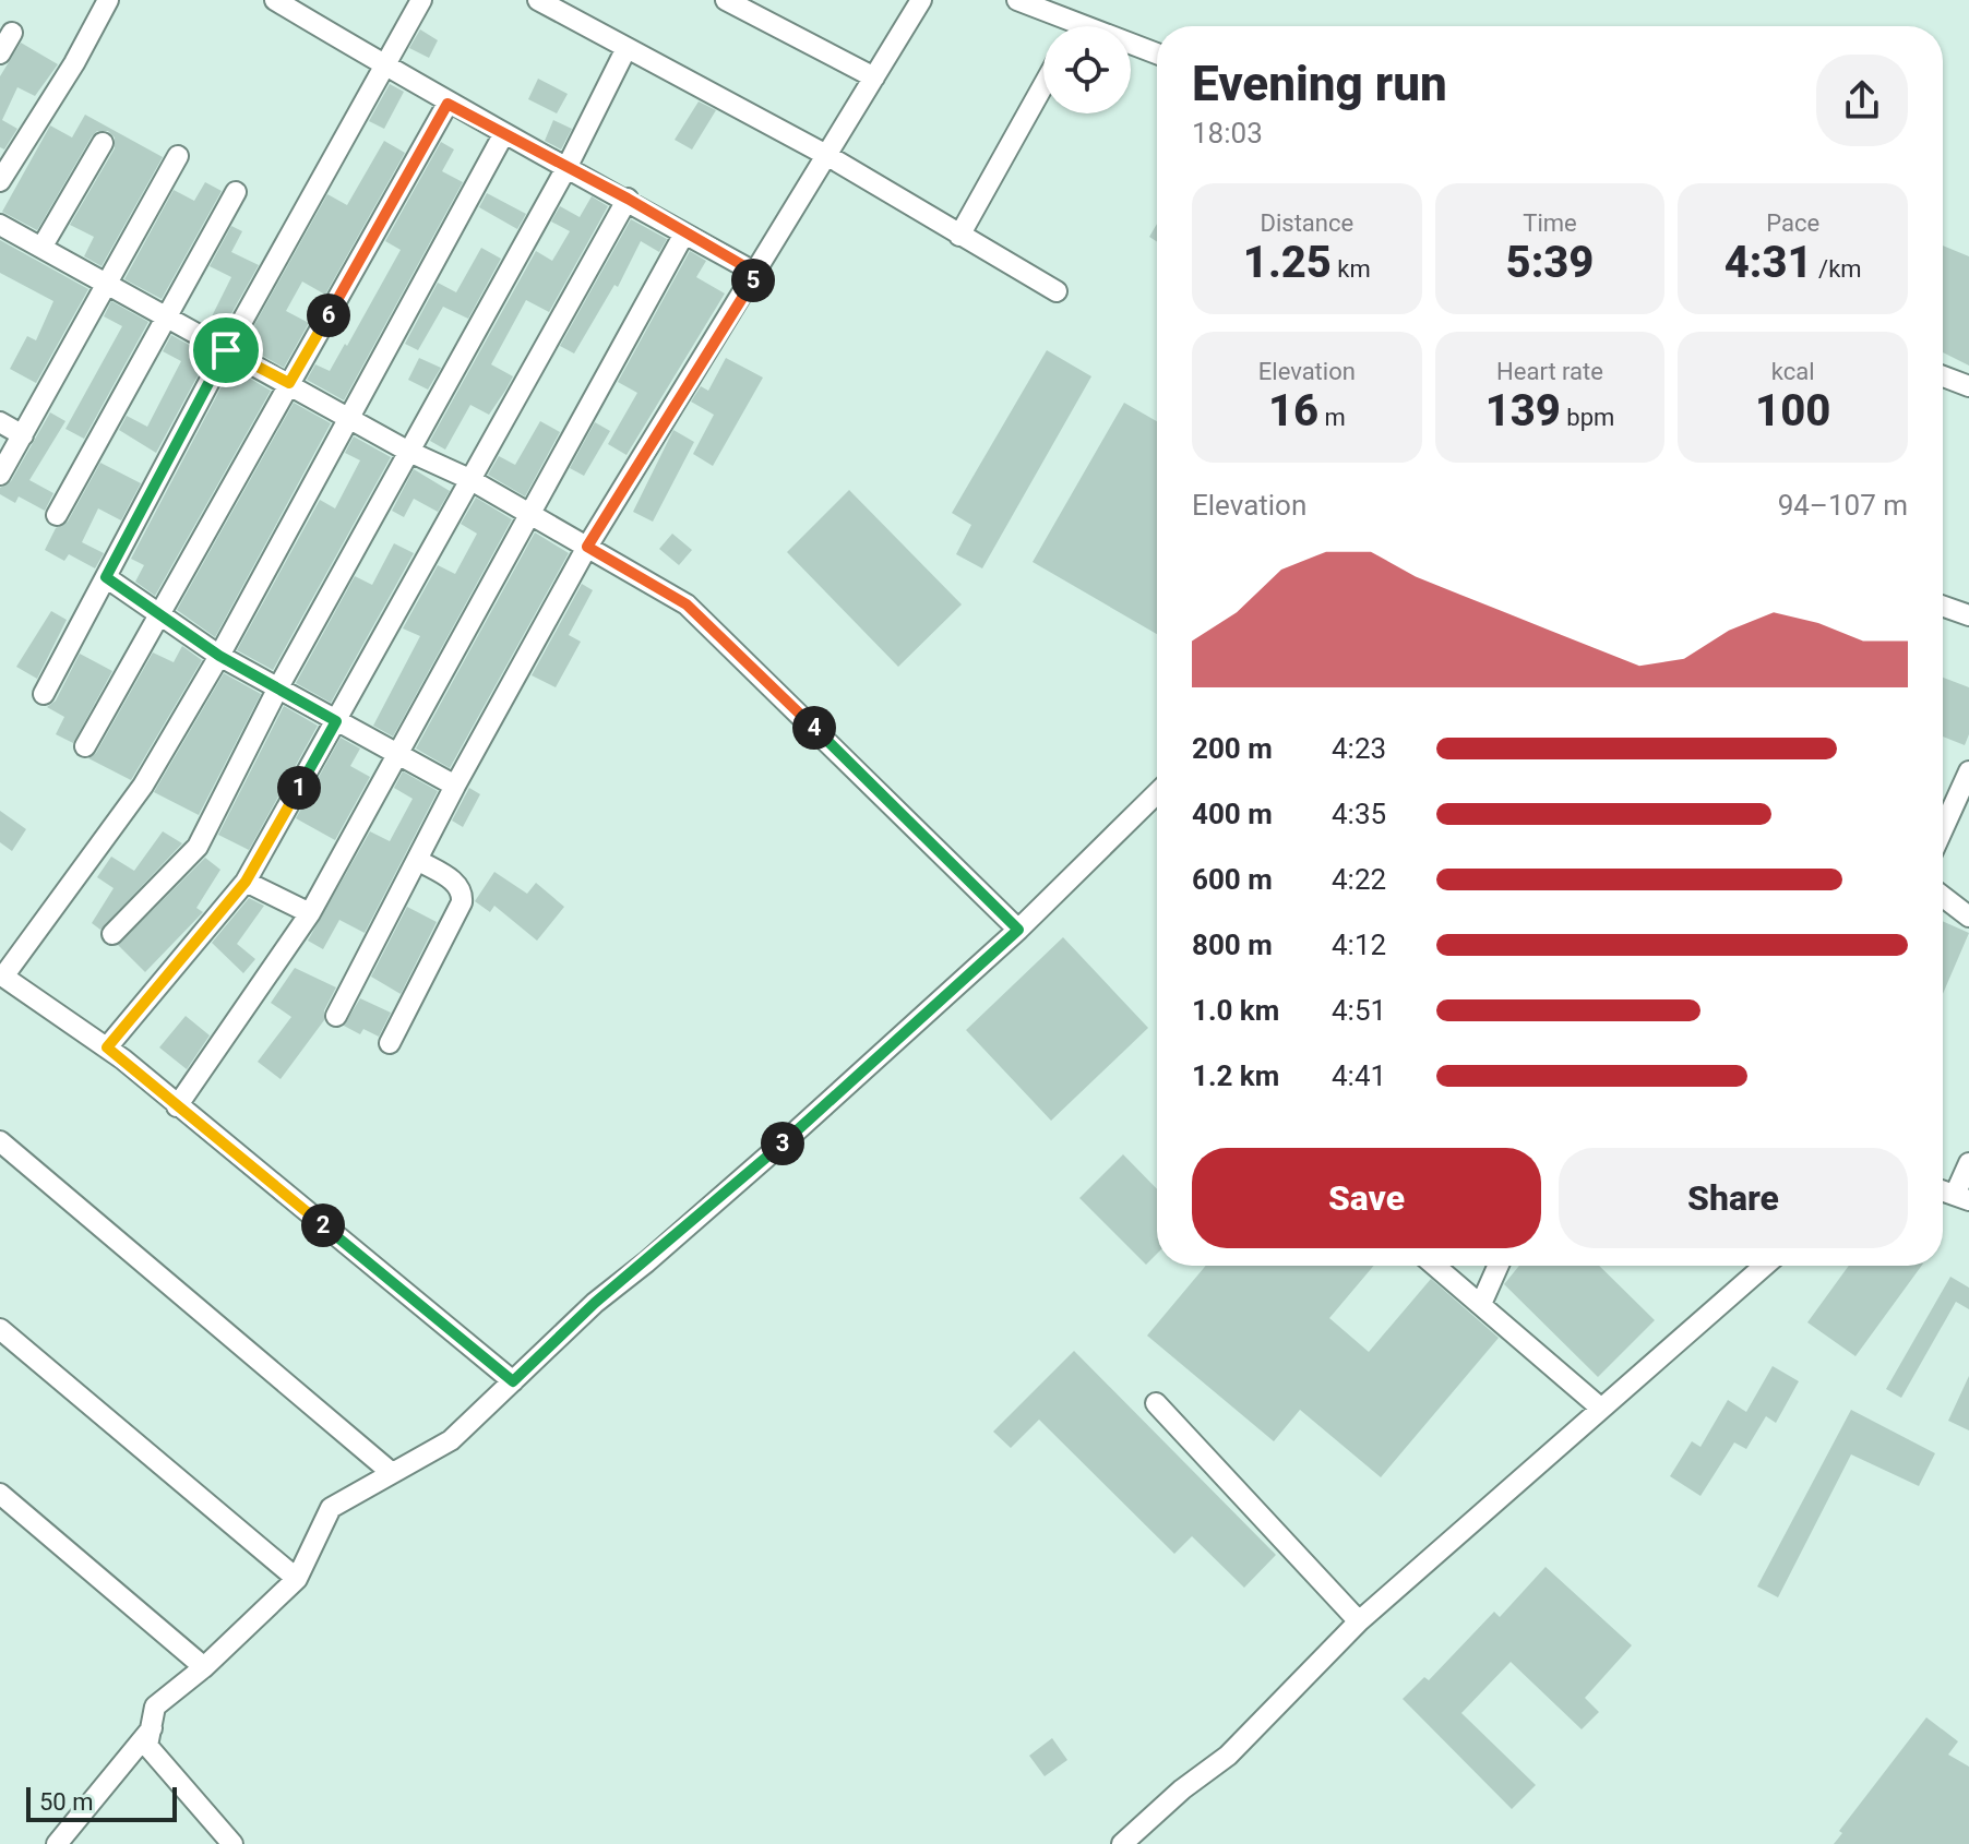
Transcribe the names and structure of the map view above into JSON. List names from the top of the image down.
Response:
{
  "scale_bar": "50 m",
  "page": {
    "heading": ["Evening run", "18:03"],
    "stats": [
      ["Distance", "1.25 km"],
      ["Time", "5:39"],
      ["Pace", "4:31 /km"],
      ["Elevation", "16 m"],
      ["Heart rate", "139 bpm"],
      ["kcal", "100"]
    ],
    "pins": [
      "5",
      "6",
      "4",
      "1",
      "3",
      "2"
    ],
    "chart": ["Elevation", "94–107 m"],
    "list": [
      {
        "name": "200 m",
        "note": "4:23"
      },
      {
        "name": "400 m",
        "note": "4:35"
      },
      {
        "name": "600 m",
        "note": "4:22"
      },
      {
        "name": "800 m",
        "note": "4:12"
      },
      {
        "name": "1.0 km",
        "note": "4:51"
      },
      {
        "name": "1.2 km",
        "note": "4:41"
      }
    ],
    "buttons": ["Save", "Share"],
    "scale": "50 m"
  }
}
